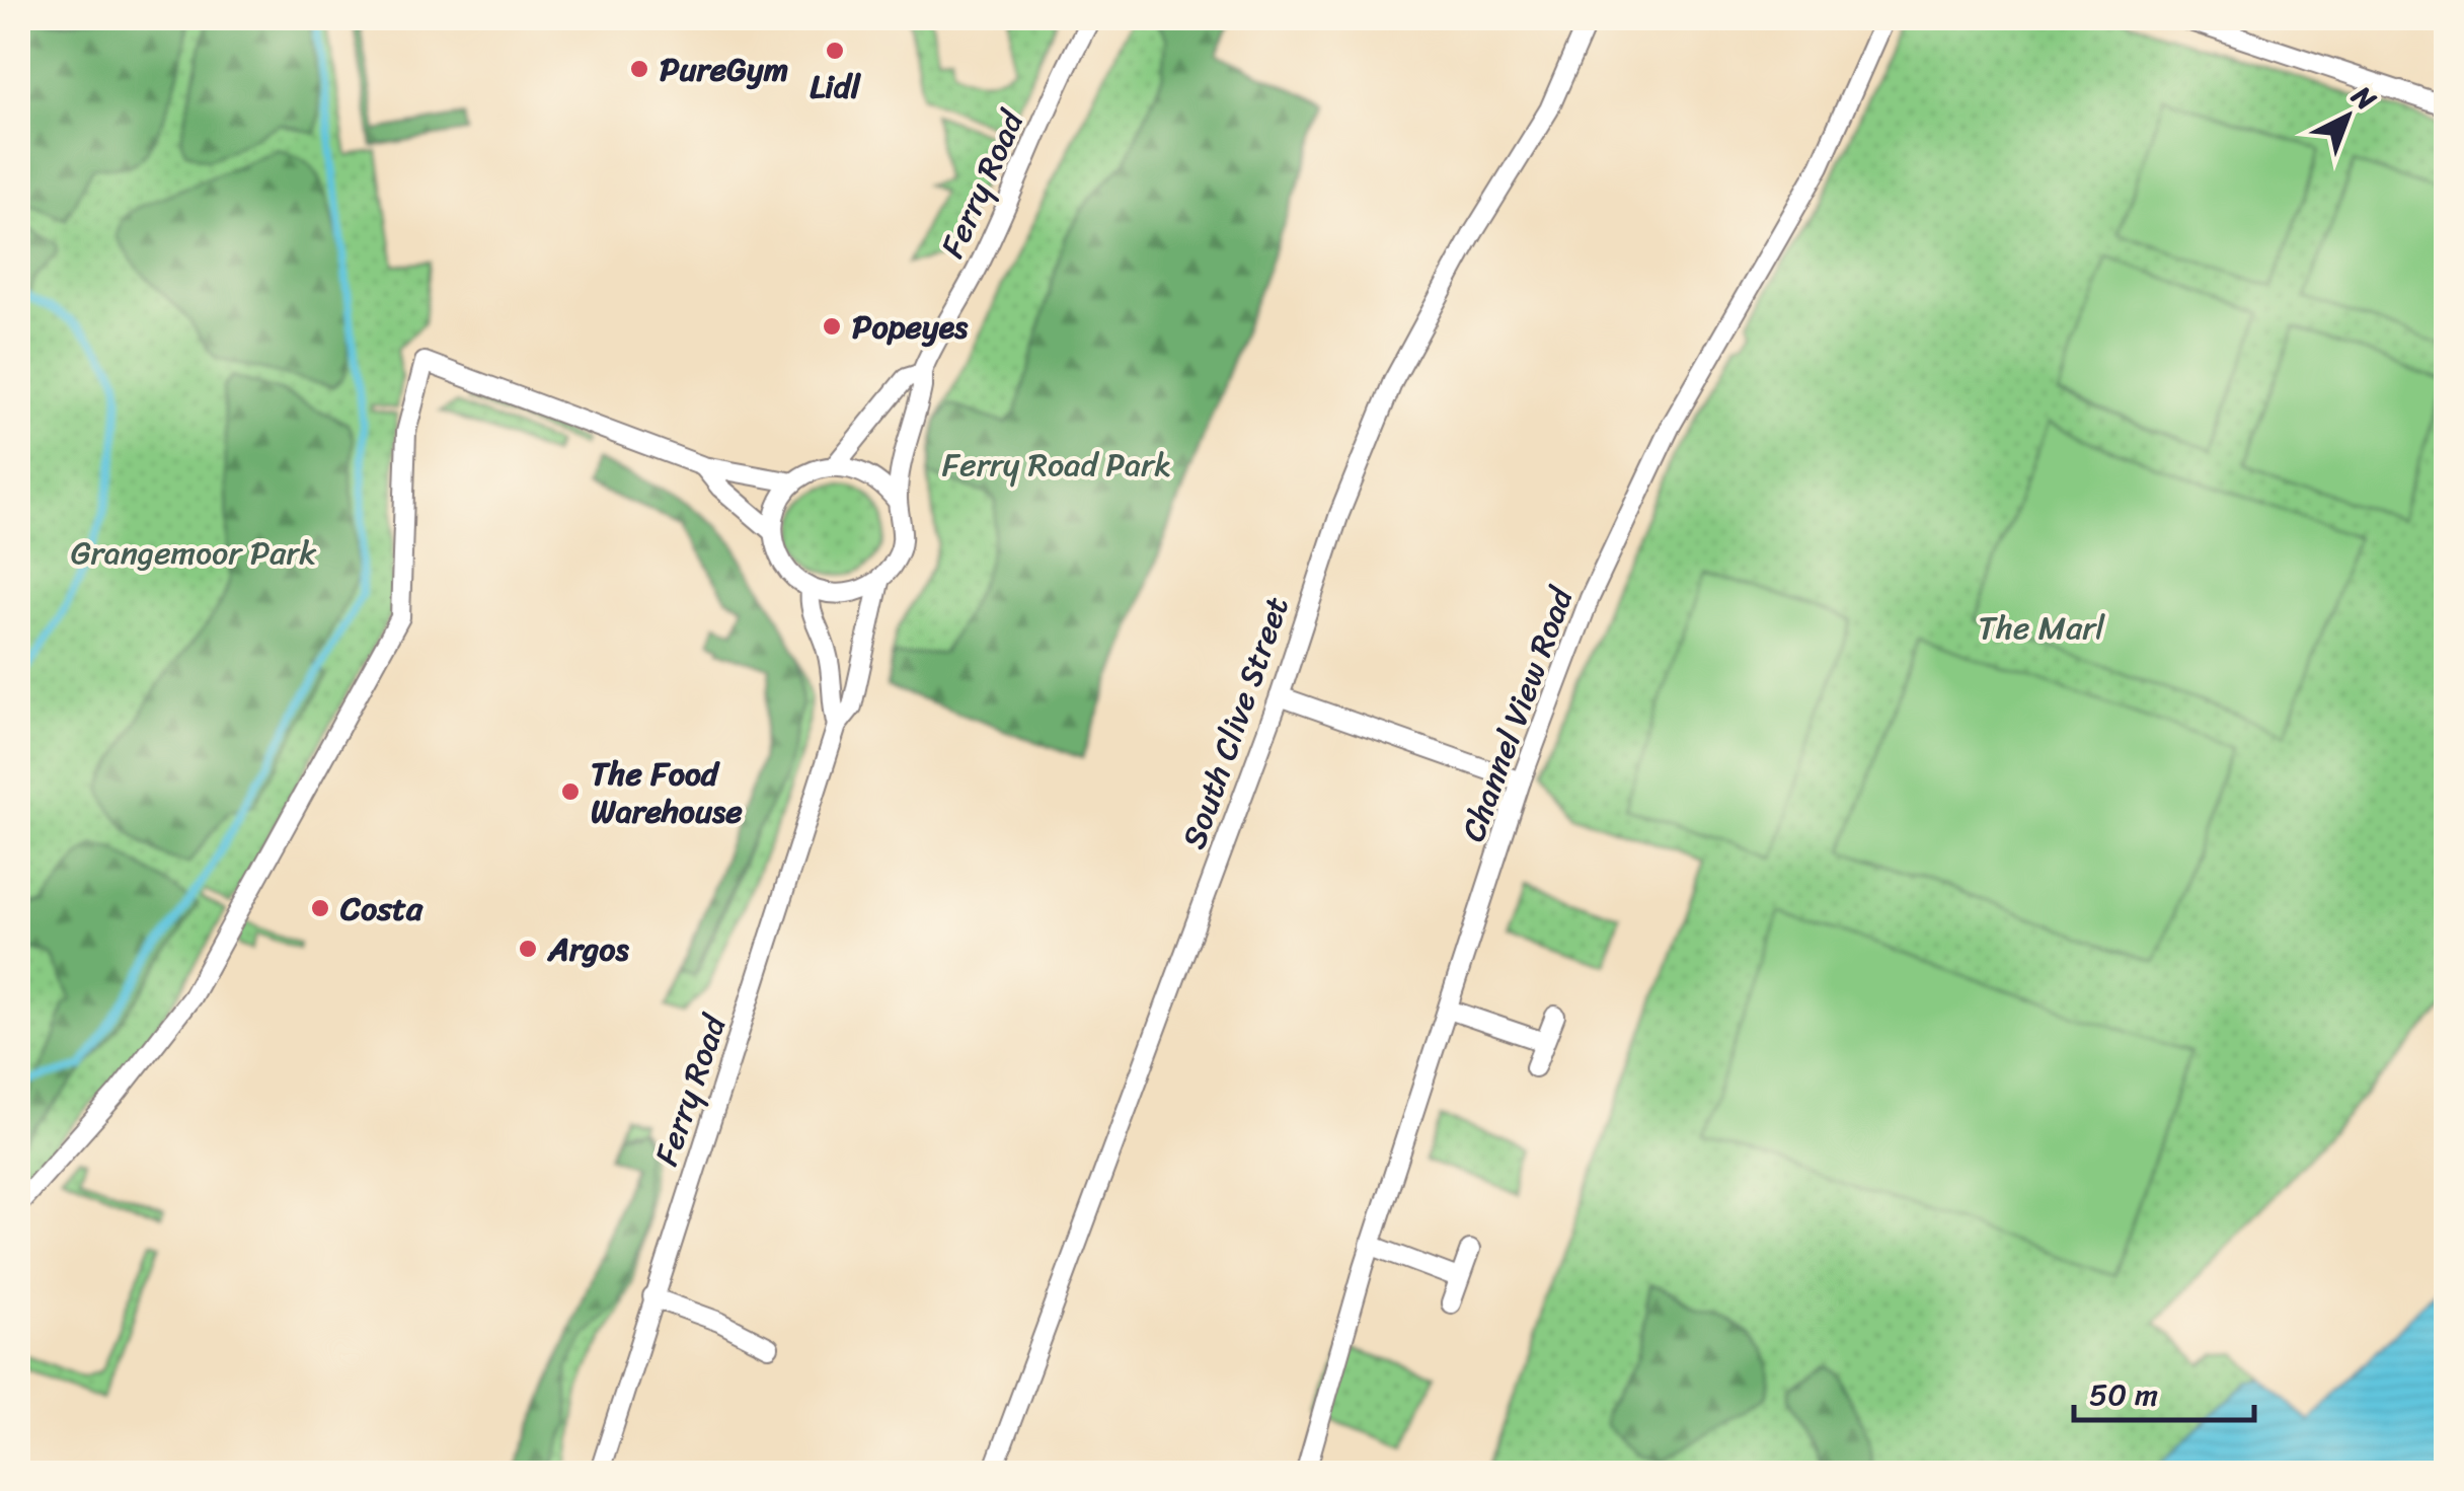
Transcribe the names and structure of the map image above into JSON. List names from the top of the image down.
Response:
{
  "streets": {
    "street": ["Ferry Road", "Channel View Road", "South Clive Street"]
  },
  "parks": ["Ferry Road Park", "Grangemoor Park", "The Marl"],
  "places": [
    "Lidl",
    "PureGym",
    "Popeyes",
    "The Food Warehouse",
    "Costa",
    "Argos"
  ],
  "scale_bar": "50 m",
  "north": "top right"
}
